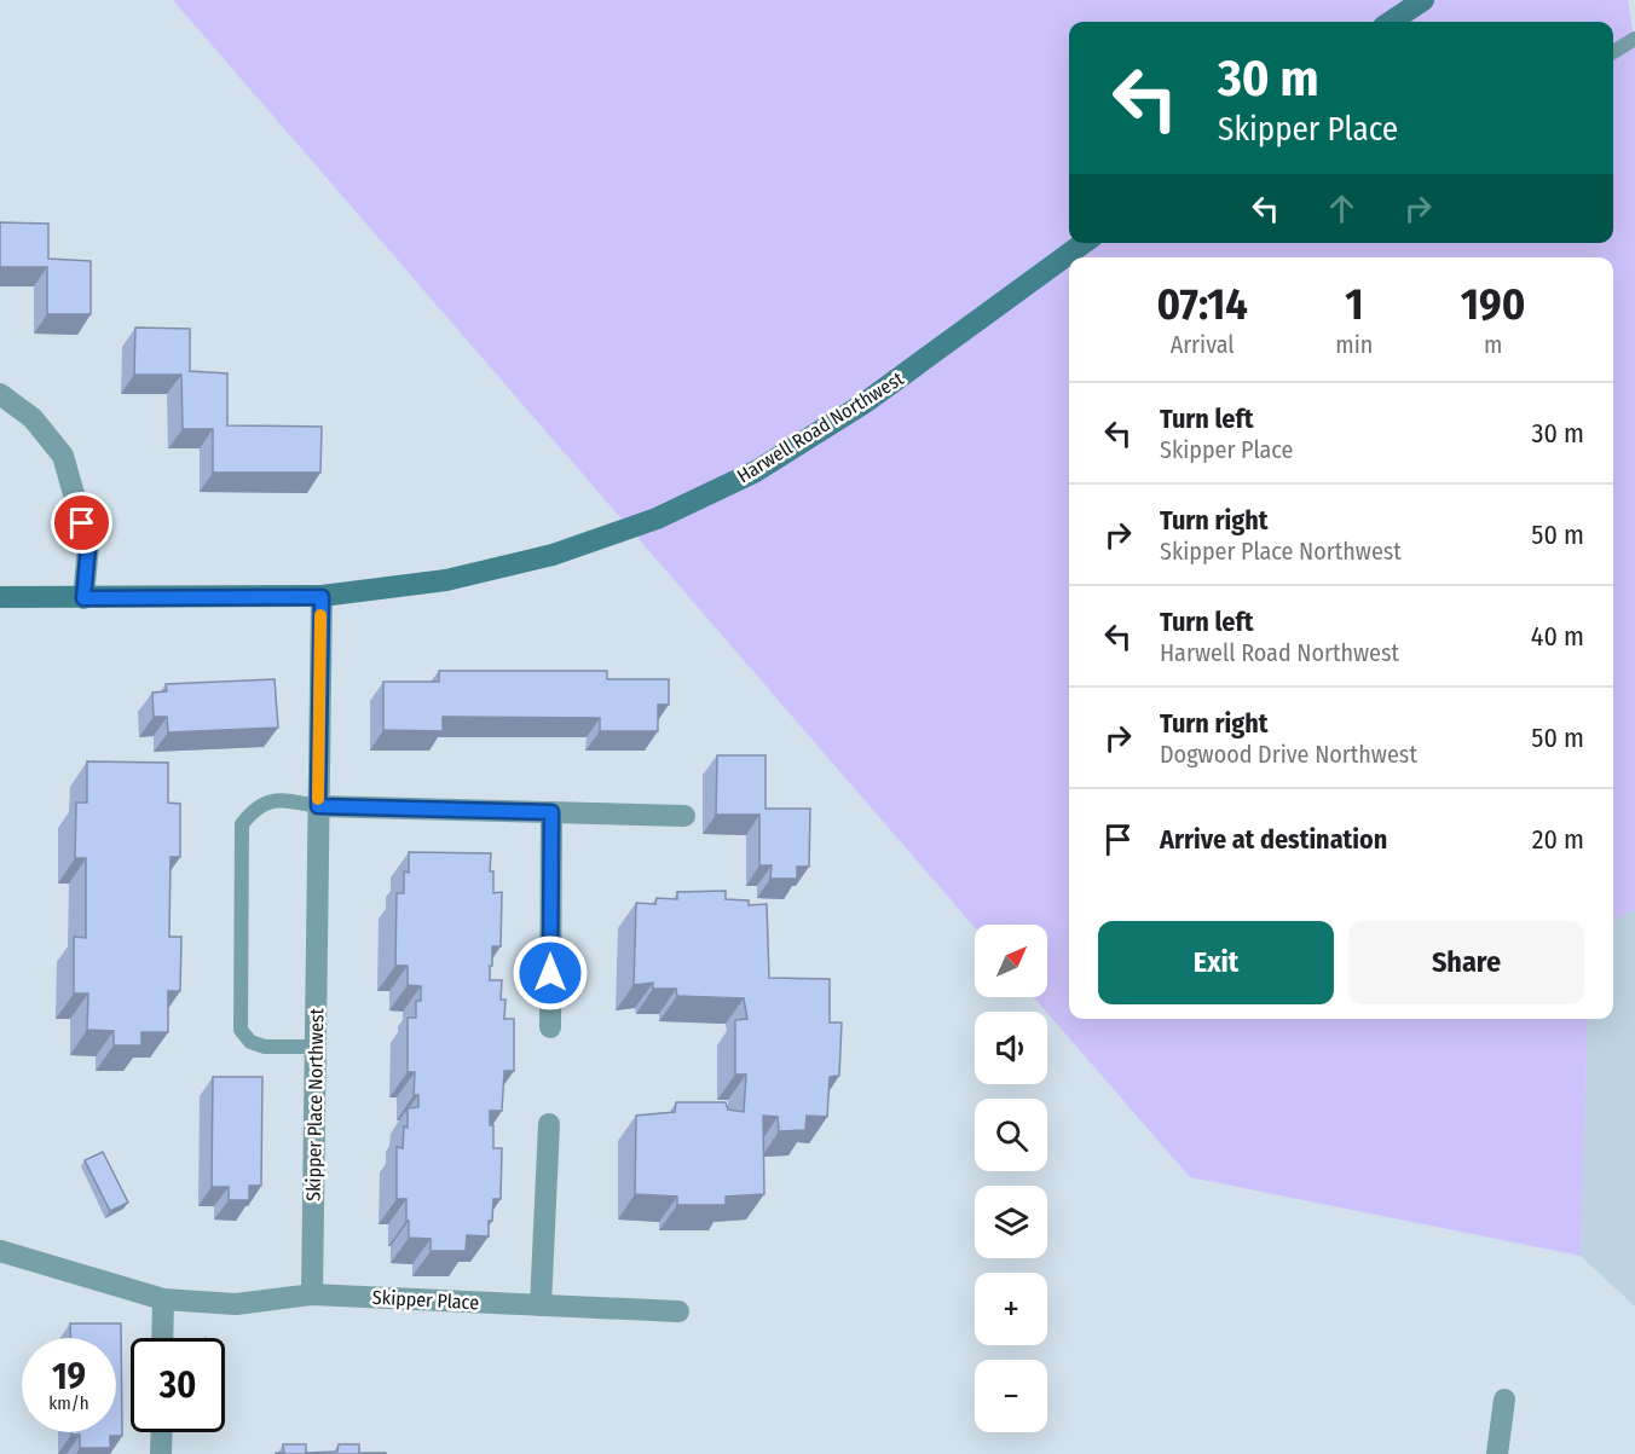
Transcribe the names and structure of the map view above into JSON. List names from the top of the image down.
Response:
{
  "streets": {
    "street": ["Harwell Road Northwest", "Skipper Place Northwest", "Skipper Place"]
  },
  "crossings": [
    ["Harwell Road Northwest", "Skipper Place Northwest"],
    ["Skipper Place Northwest", "Skipper Place"]
  ],
  "north": "top right",
  "page": {
    "turn": ["30 m", "Skipper Place"],
    "eta": [
      "07:14",
      "Arrival",
      "1",
      "min",
      "190",
      "m"
    ],
    "list": [
      {
        "name": "Turn left",
        "note": "Skipper Place",
        "value": "30 m"
      },
      {
        "name": "Turn right",
        "note": "Skipper Place Northwest",
        "value": "50 m"
      },
      {
        "name": "Turn left",
        "note": "Harwell Road Northwest",
        "value": "40 m"
      },
      {
        "name": "Turn right",
        "note": "Dogwood Drive Northwest",
        "value": "50 m"
      },
      {
        "name": "Arrive at destination",
        "value": "20 m"
      }
    ],
    "buttons": ["Exit", "Share"],
    "map_buttons": ["+", "−"],
    "speed": "19 km/h",
    "limit": "30"
  }
}
